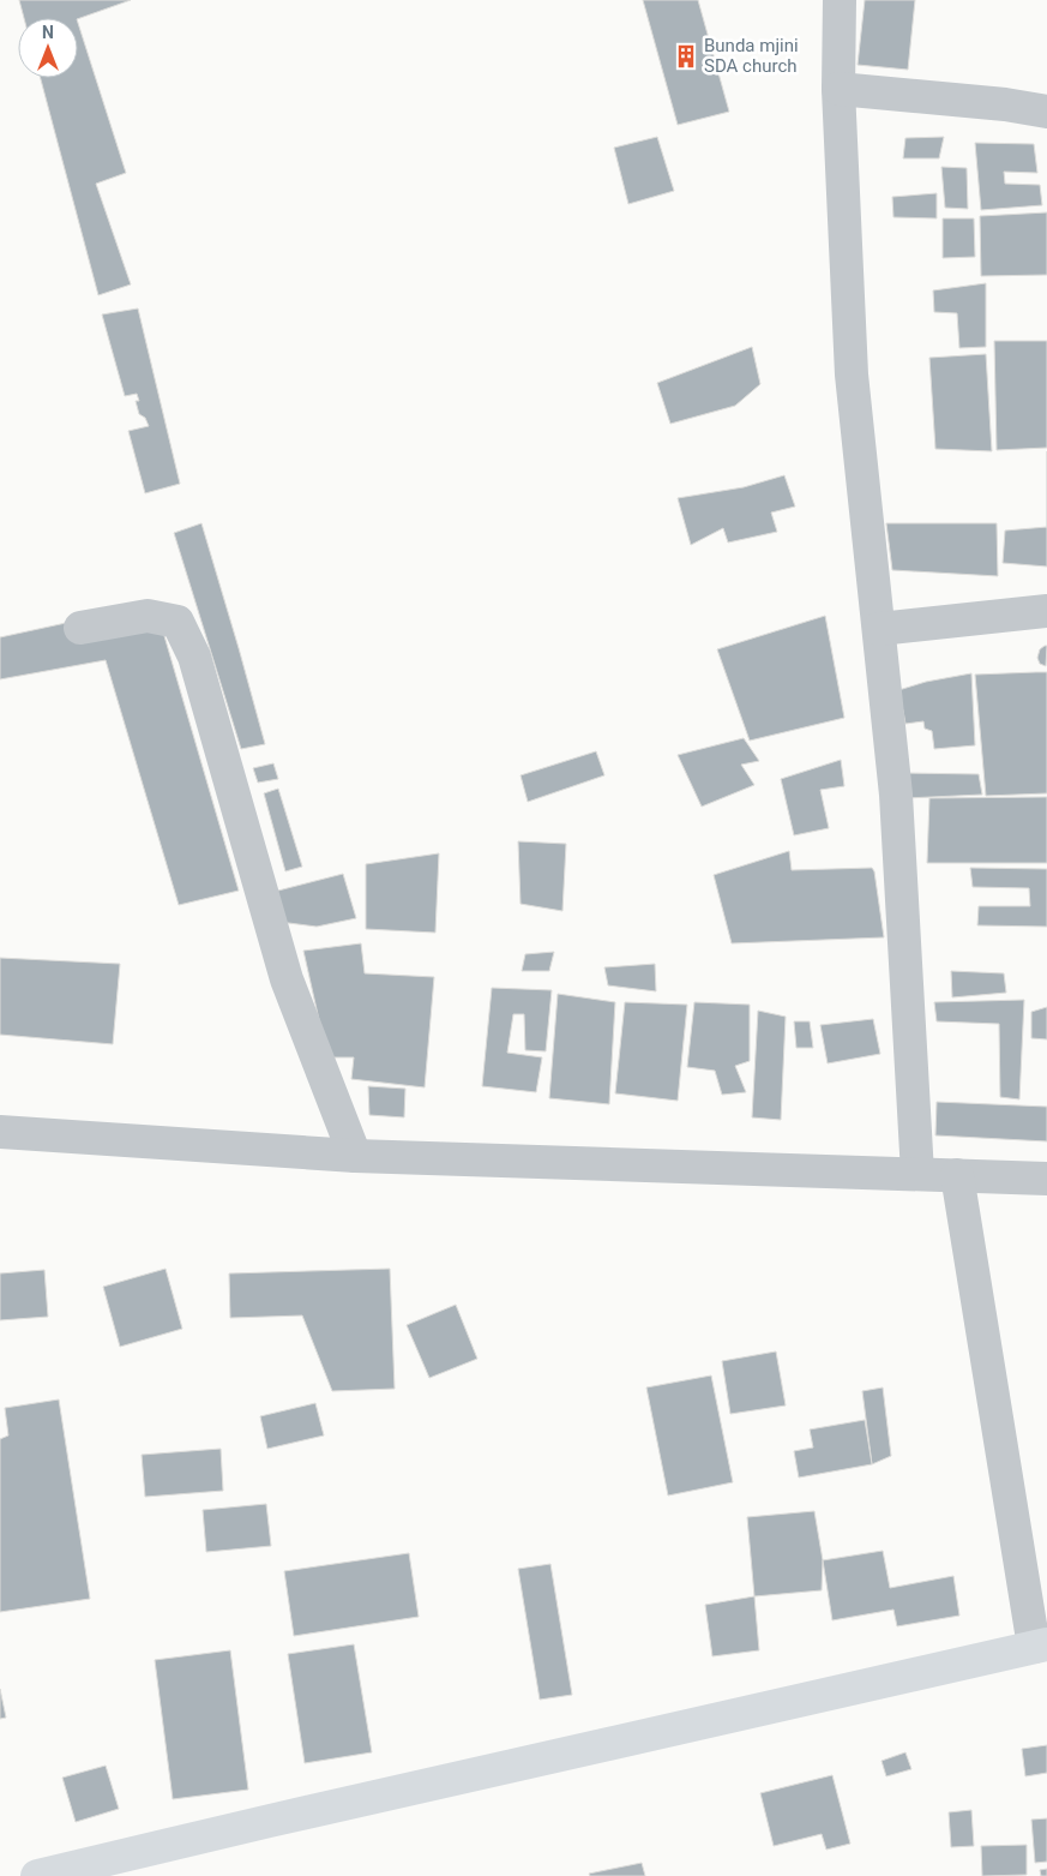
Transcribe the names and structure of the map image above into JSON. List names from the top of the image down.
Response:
{
  "places": {
    "building": ["Bunda mjini SDA church"]
  },
  "north": "top"
}
